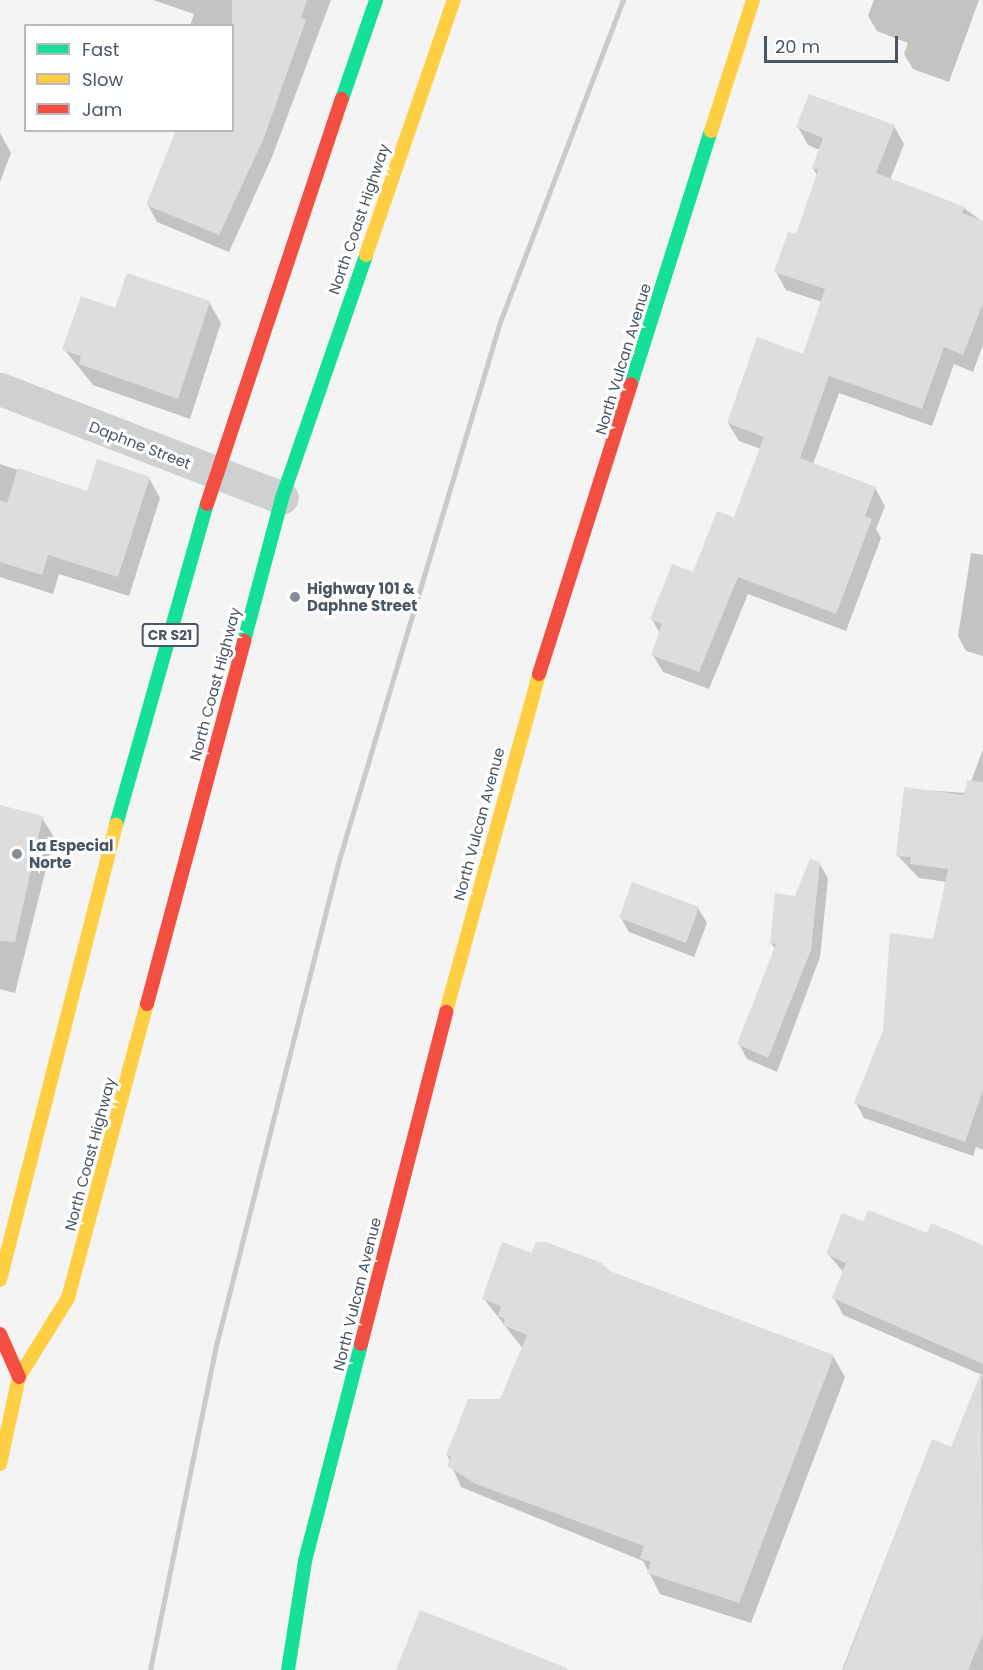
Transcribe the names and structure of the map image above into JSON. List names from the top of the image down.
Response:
{
  "streets": {
    "main road": ["North Coast Highway", "North Vulcan Avenue", "CR S21"],
    "street": ["Daphne Street"]
  },
  "crossings": [
    ["North Coast Highway", "Daphne Street"],
    ["Daphne Street", "CR S21"]
  ],
  "places": ["Highway 101 & Daphne Street", "La Especial Norte"],
  "legend": ["Fast", "Slow", "Jam"],
  "scale_bar": "20 m"
}
